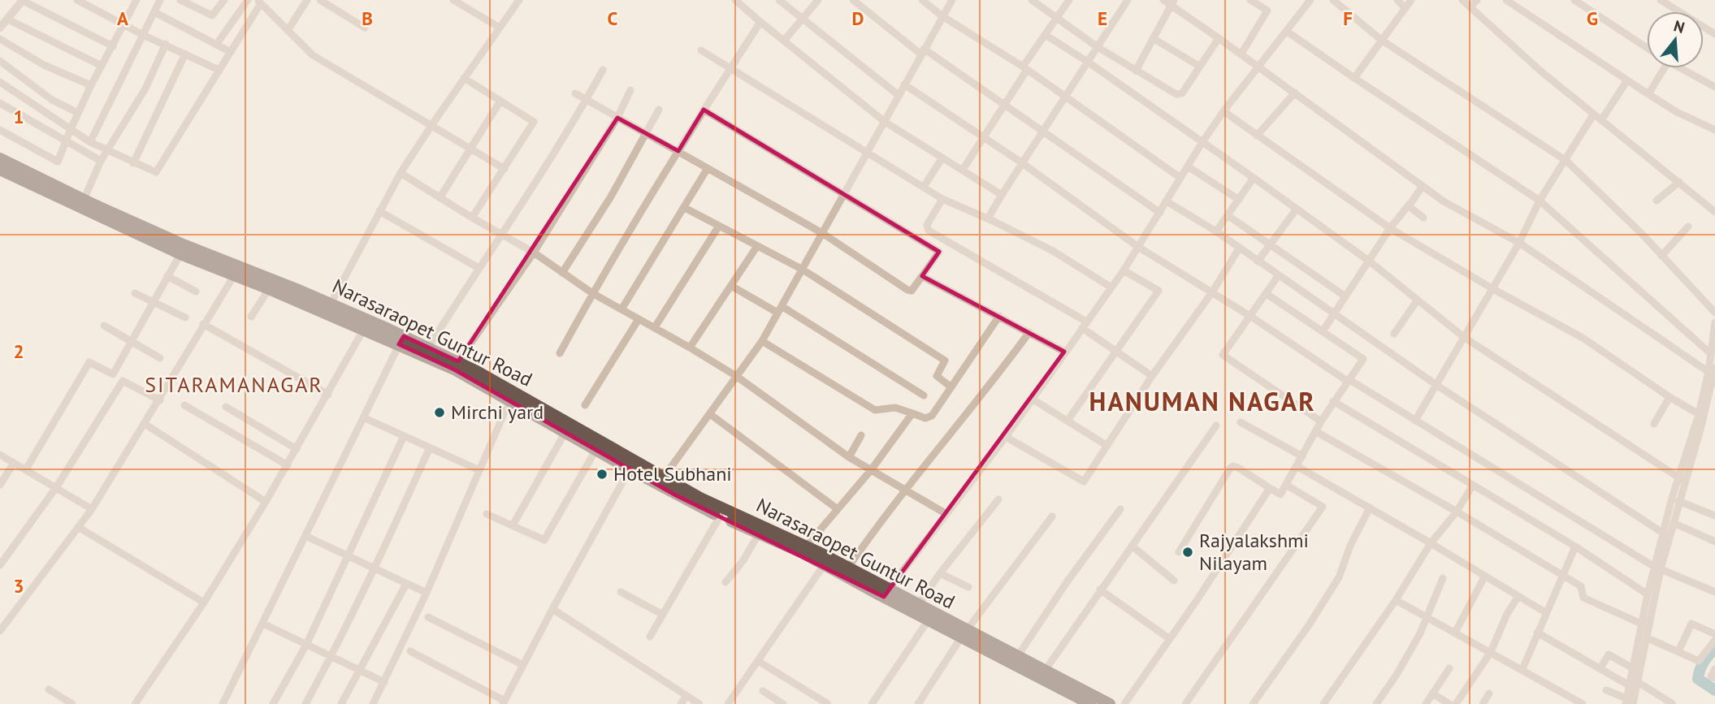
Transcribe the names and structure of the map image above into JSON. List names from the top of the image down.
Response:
{
  "streets": {
    "highway": ["Narasaraopet Guntur Road"]
  },
  "districts": ["SITARAMANAGAR", "HANUMAN NAGAR"],
  "places": ["Mirchi yard", "Hotel Subhani", "Rajyalakshmi Nilayam"],
  "north": "top",
  "grid": {
    "columns": [
      "A",
      "B",
      "C",
      "D",
      "E",
      "F",
      "G"
    ],
    "rows": ["1", "2", "3"]
  }
}
